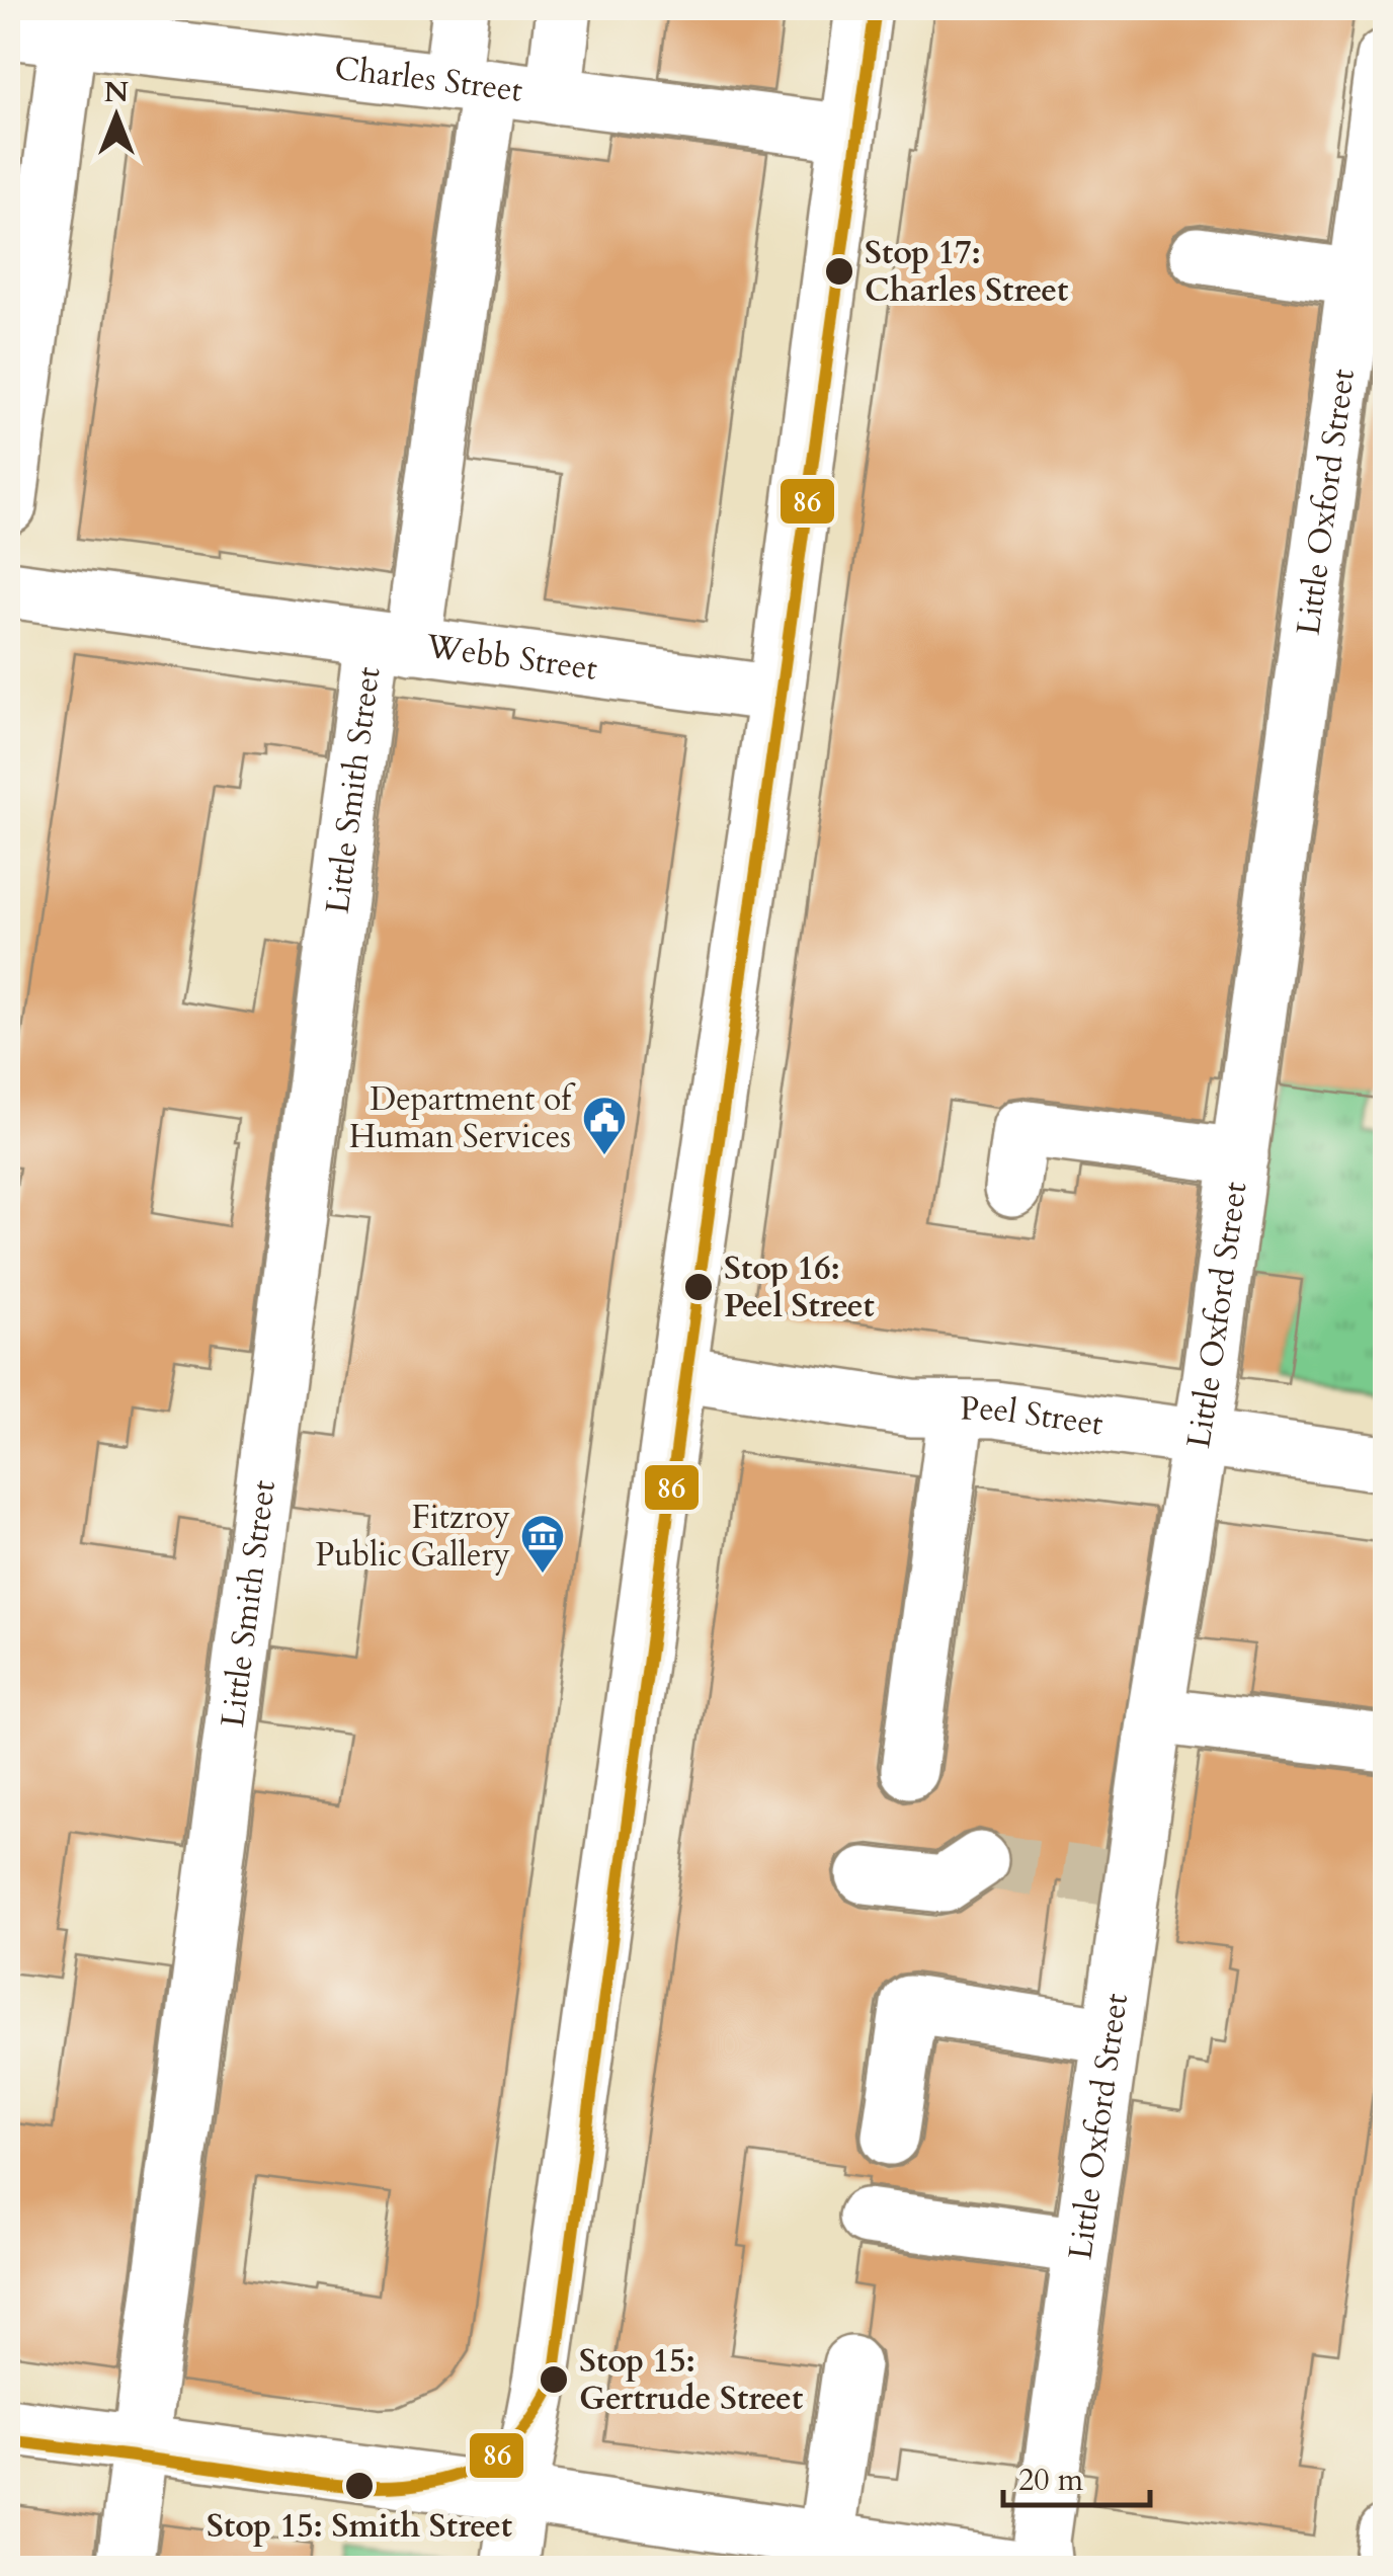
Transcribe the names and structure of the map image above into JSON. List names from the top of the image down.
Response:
{
  "streets": {
    "street": [
      "Charles Street",
      "Little Oxford Street",
      "Webb Street",
      "Little Smith Street",
      "Peel Street"
    ]
  },
  "crossings": [
    ["Charles Street", "Little Smith Street"],
    ["Little Oxford Street", "Peel Street"],
    ["Webb Street", "Little Smith Street"]
  ],
  "places": {
    "other": [
      "Stop 17: Charles Street",
      "Stop 16: Peel Street",
      "Stop 15: Gertrude Street",
      "Stop 15: Smith Street"
    ],
    "public building": ["Department of Human Services"],
    "museum": ["Fitzroy Public Gallery"]
  },
  "lines": ["transit line 86"],
  "scale_bar": "20 m",
  "north": "top"
}
